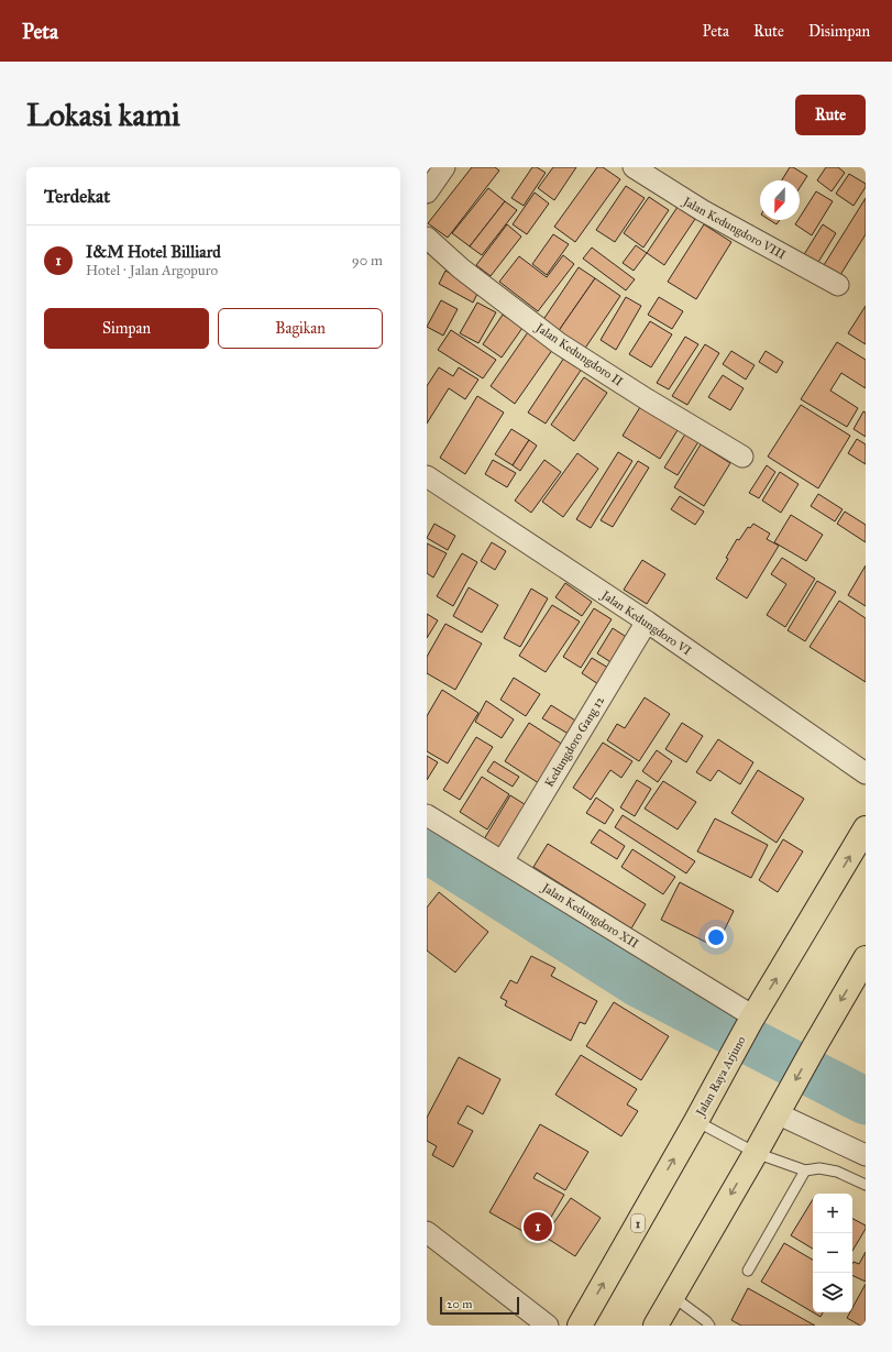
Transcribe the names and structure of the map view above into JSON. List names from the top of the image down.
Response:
{
  "streets": {
    "highway": ["Jalan Raya Arjuno", "1"],
    "street": [
      "Jalan Kedungdoro VIII",
      "Jalan Kedungdoro II",
      "Jalan Kedungdoro VI",
      "Kedungdoro Gang 12",
      "Jalan Kedungdoro XII"
    ]
  },
  "crossings": [
    ["Jalan Kedungdoro VI", "Kedungdoro Gang 12"],
    ["Kedungdoro Gang 12", "Jalan Kedungdoro XII"],
    ["Jalan Kedungdoro XII", "Jalan Raya Arjuno"]
  ],
  "scale_bar": "20 m",
  "north": "bottom",
  "page": {
    "header": "Peta",
    "nav": ["Peta", "Rute", "Disimpan"],
    "buttons": [
      "Rute",
      ["Simpan", "Bagikan"]
    ],
    "title": "Lokasi kami",
    "heading": "Terdekat",
    "list": [
      {
        "mark": "1",
        "name": "I&M Hotel Billiard",
        "note": "Hotel · Jalan Argopuro",
        "value": "90 m"
      }
    ],
    "map_buttons": ["+", "−"],
    "pins": "1",
    "scale": "20 m"
  }
}
